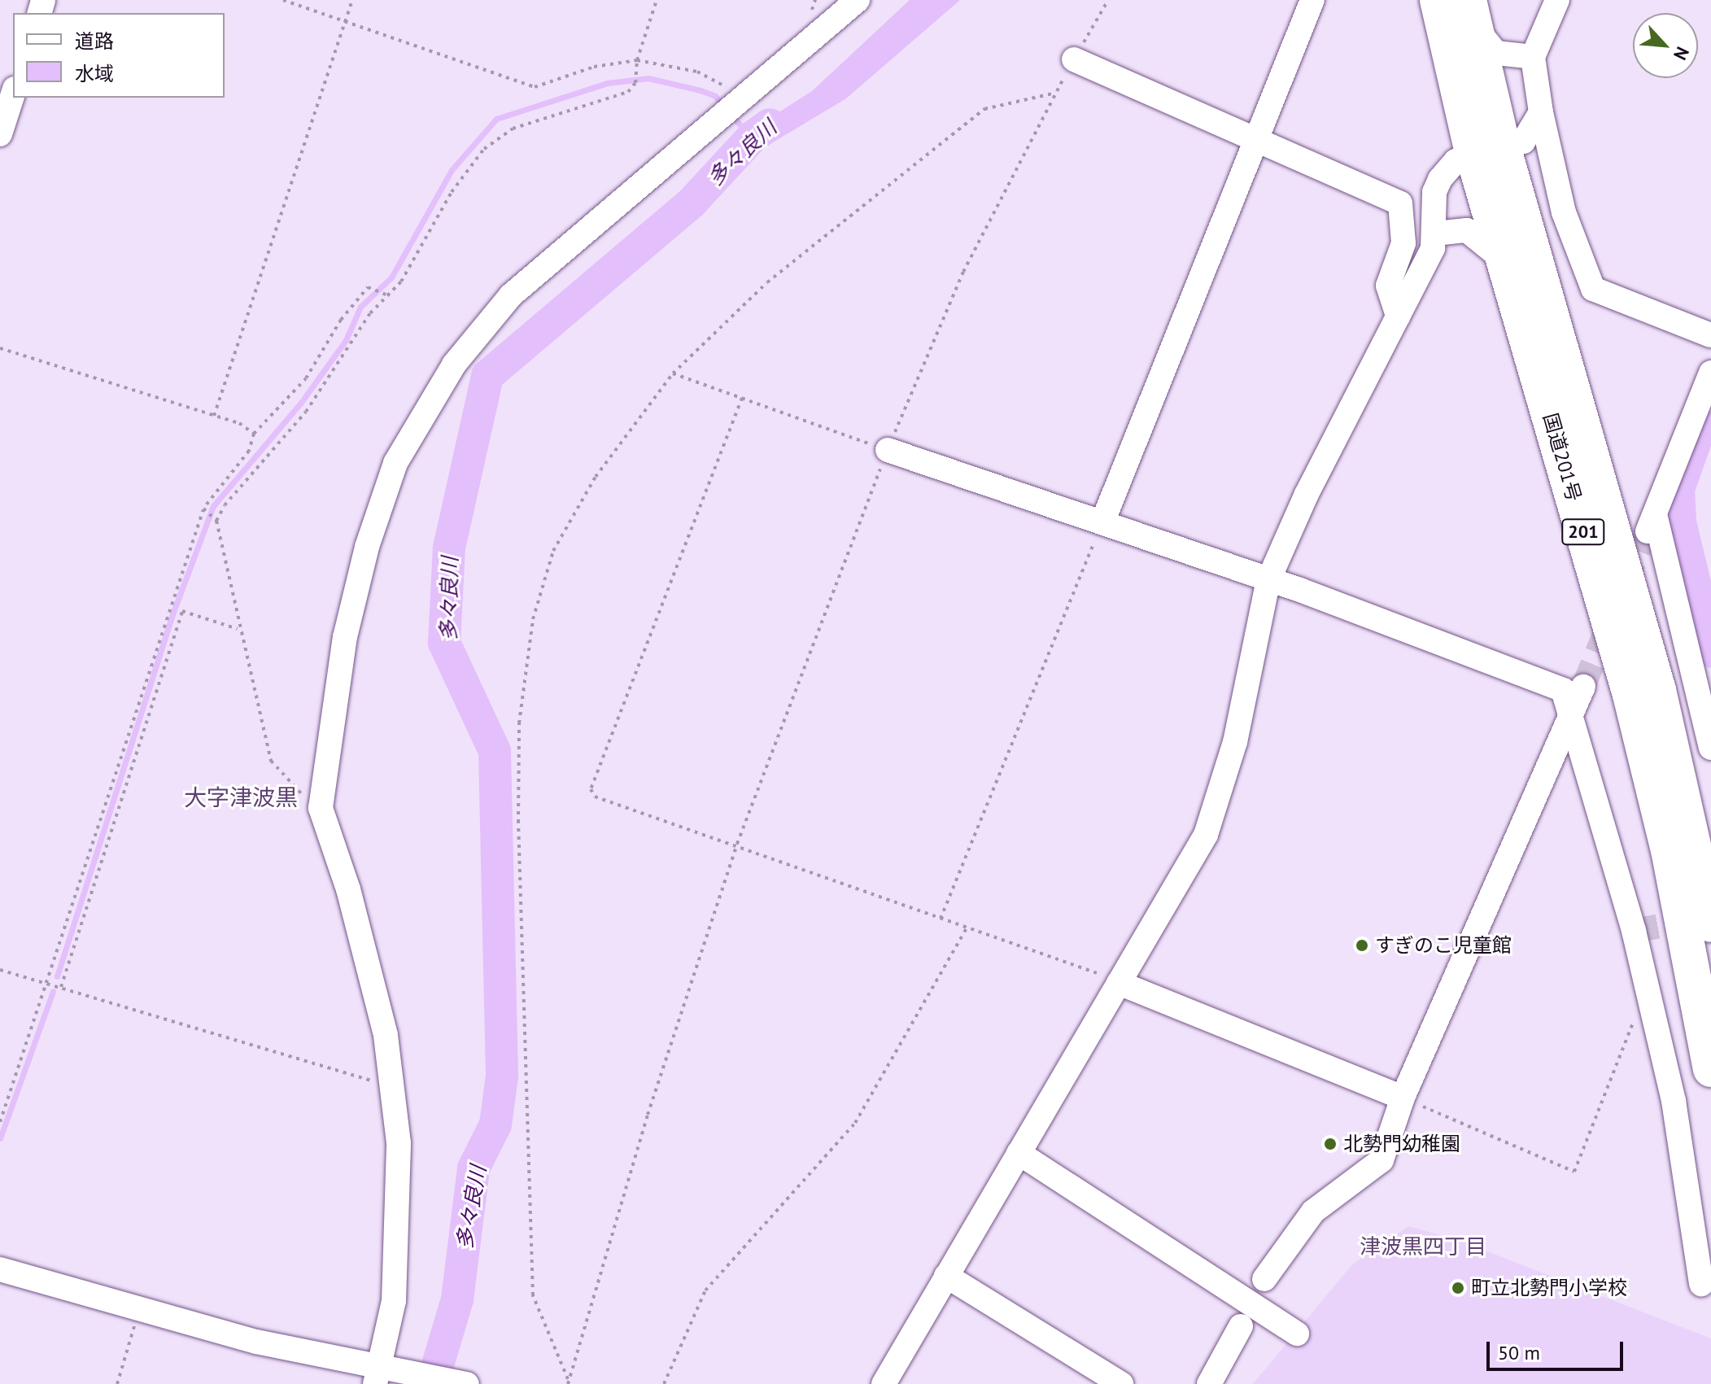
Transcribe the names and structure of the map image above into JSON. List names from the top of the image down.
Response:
{
  "streets": {
    "highway": ["国道201号", "201"]
  },
  "districts": ["大字津波黒", "津波黒四丁目"],
  "water": ["多々良川"],
  "places": ["すぎのこ児童館", "北勢門幼稚園", "町立北勢門小学校"],
  "legend": ["道路", "水域"],
  "scale_bar": "50 m",
  "north": "bottom right"
}
